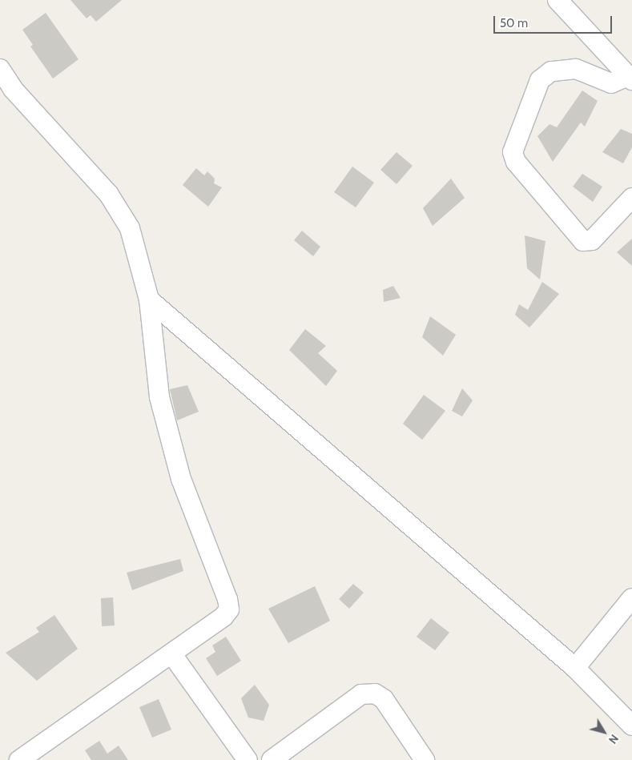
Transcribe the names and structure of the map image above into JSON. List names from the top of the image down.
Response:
{
  "scale_bar": "50 m",
  "north": "bottom right"
}
